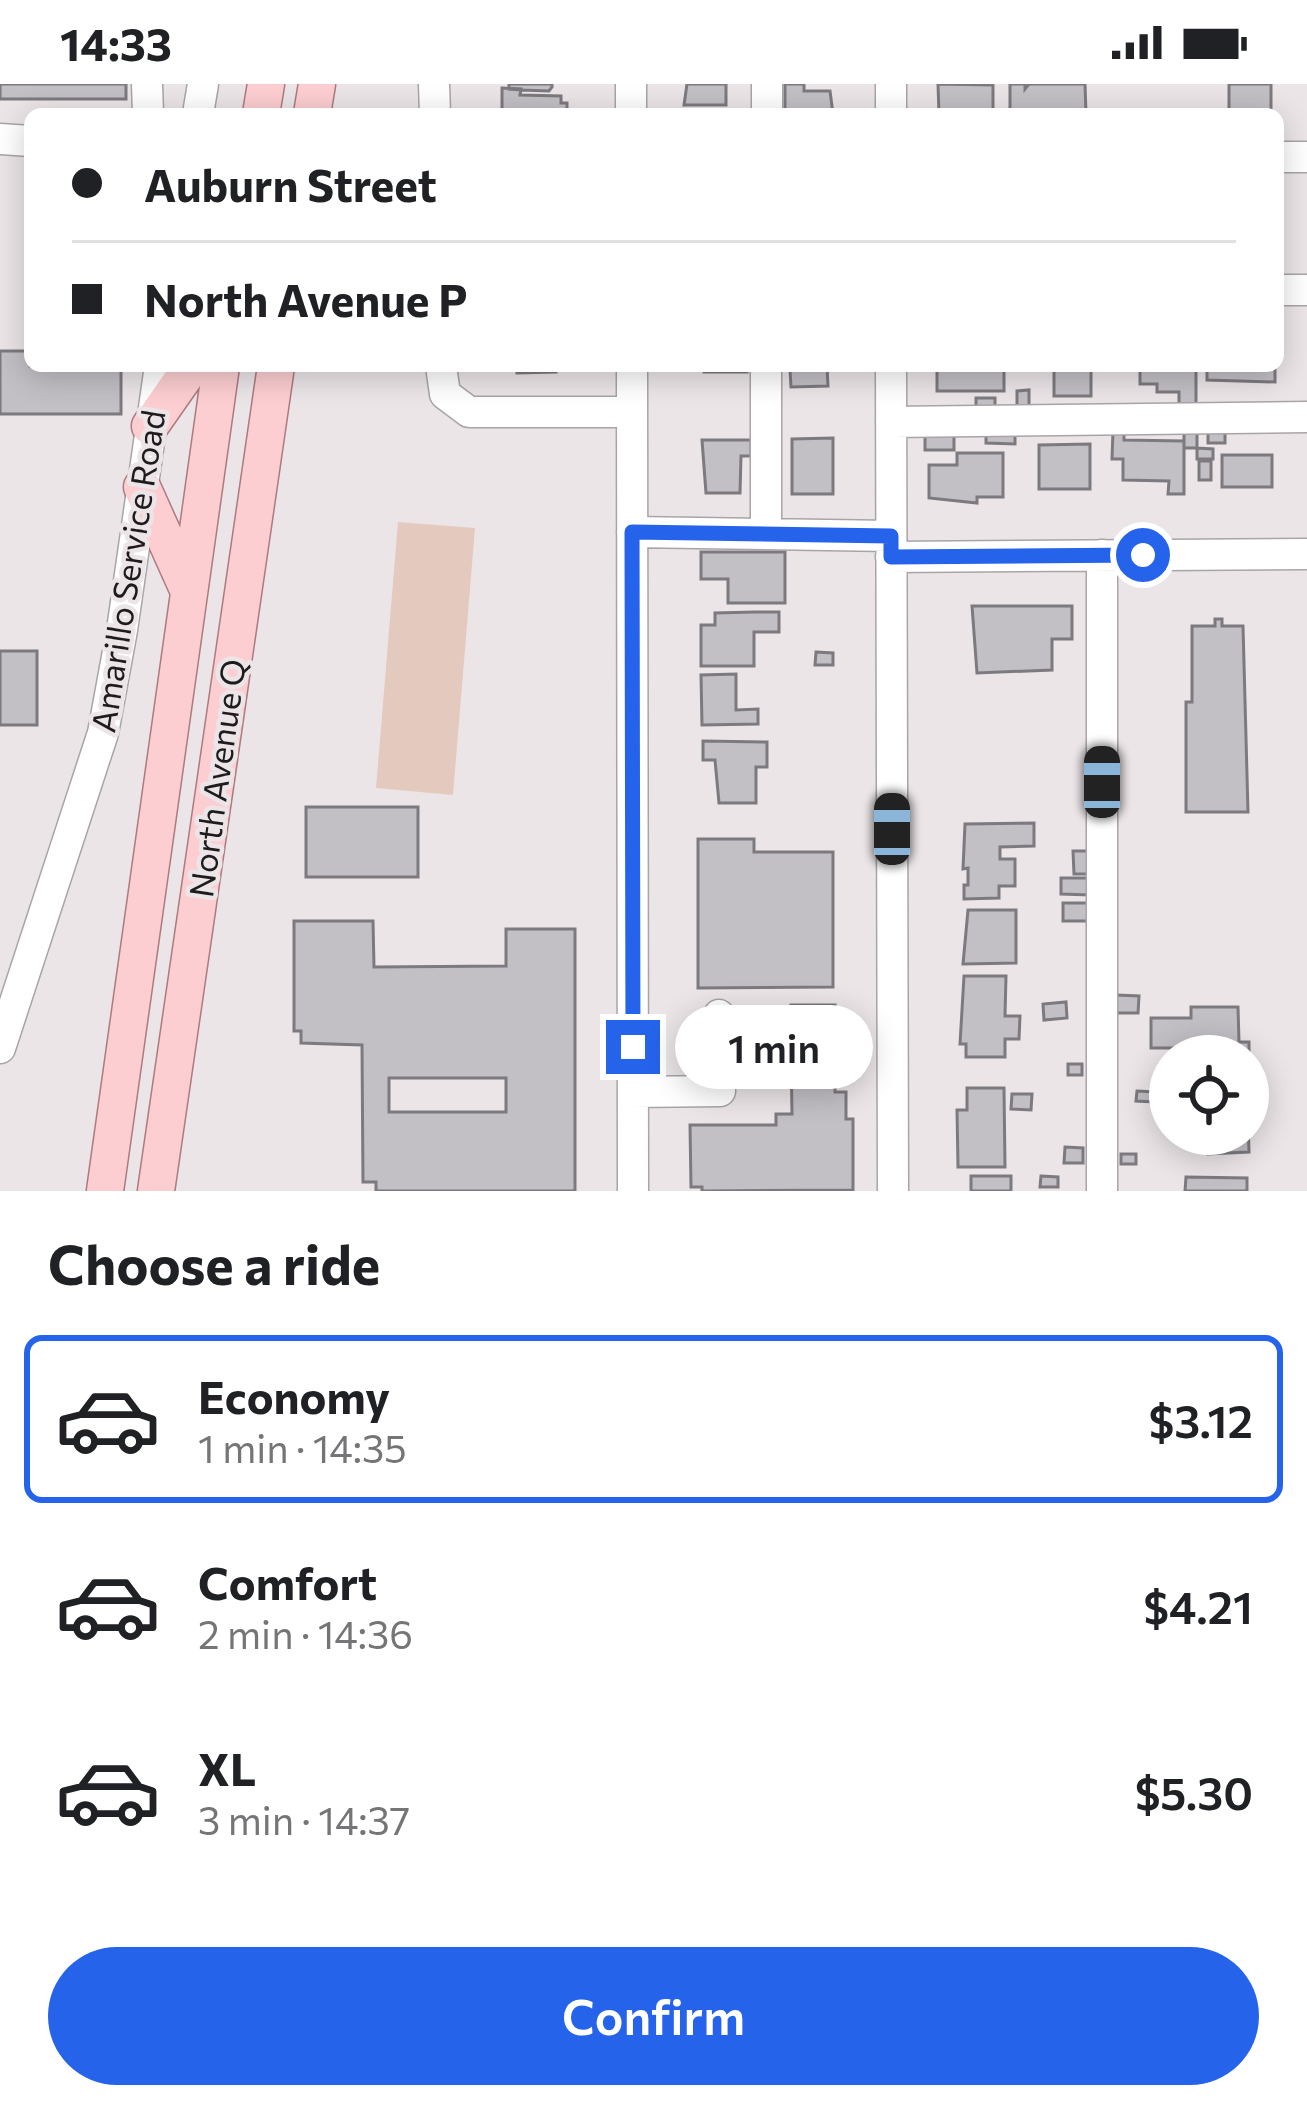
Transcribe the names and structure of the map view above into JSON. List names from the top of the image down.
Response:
{
  "streets": {
    "main road": ["North Avenue Q"],
    "street": ["Amarillo Service Road"]
  },
  "page": {
    "status": "14:33",
    "banner": ["Auburn Street", "North Avenue P"],
    "bubble": "1 min",
    "heading": "Choose a ride",
    "list": [
      {
        "name": "Economy",
        "note": "1 min · 14:35",
        "value": "$3.12"
      },
      {
        "name": "Comfort",
        "note": "2 min · 14:36",
        "value": "$4.21"
      },
      {
        "name": "XL",
        "note": "3 min · 14:37",
        "value": "$5.30"
      }
    ],
    "buttons": "Confirm"
  }
}
